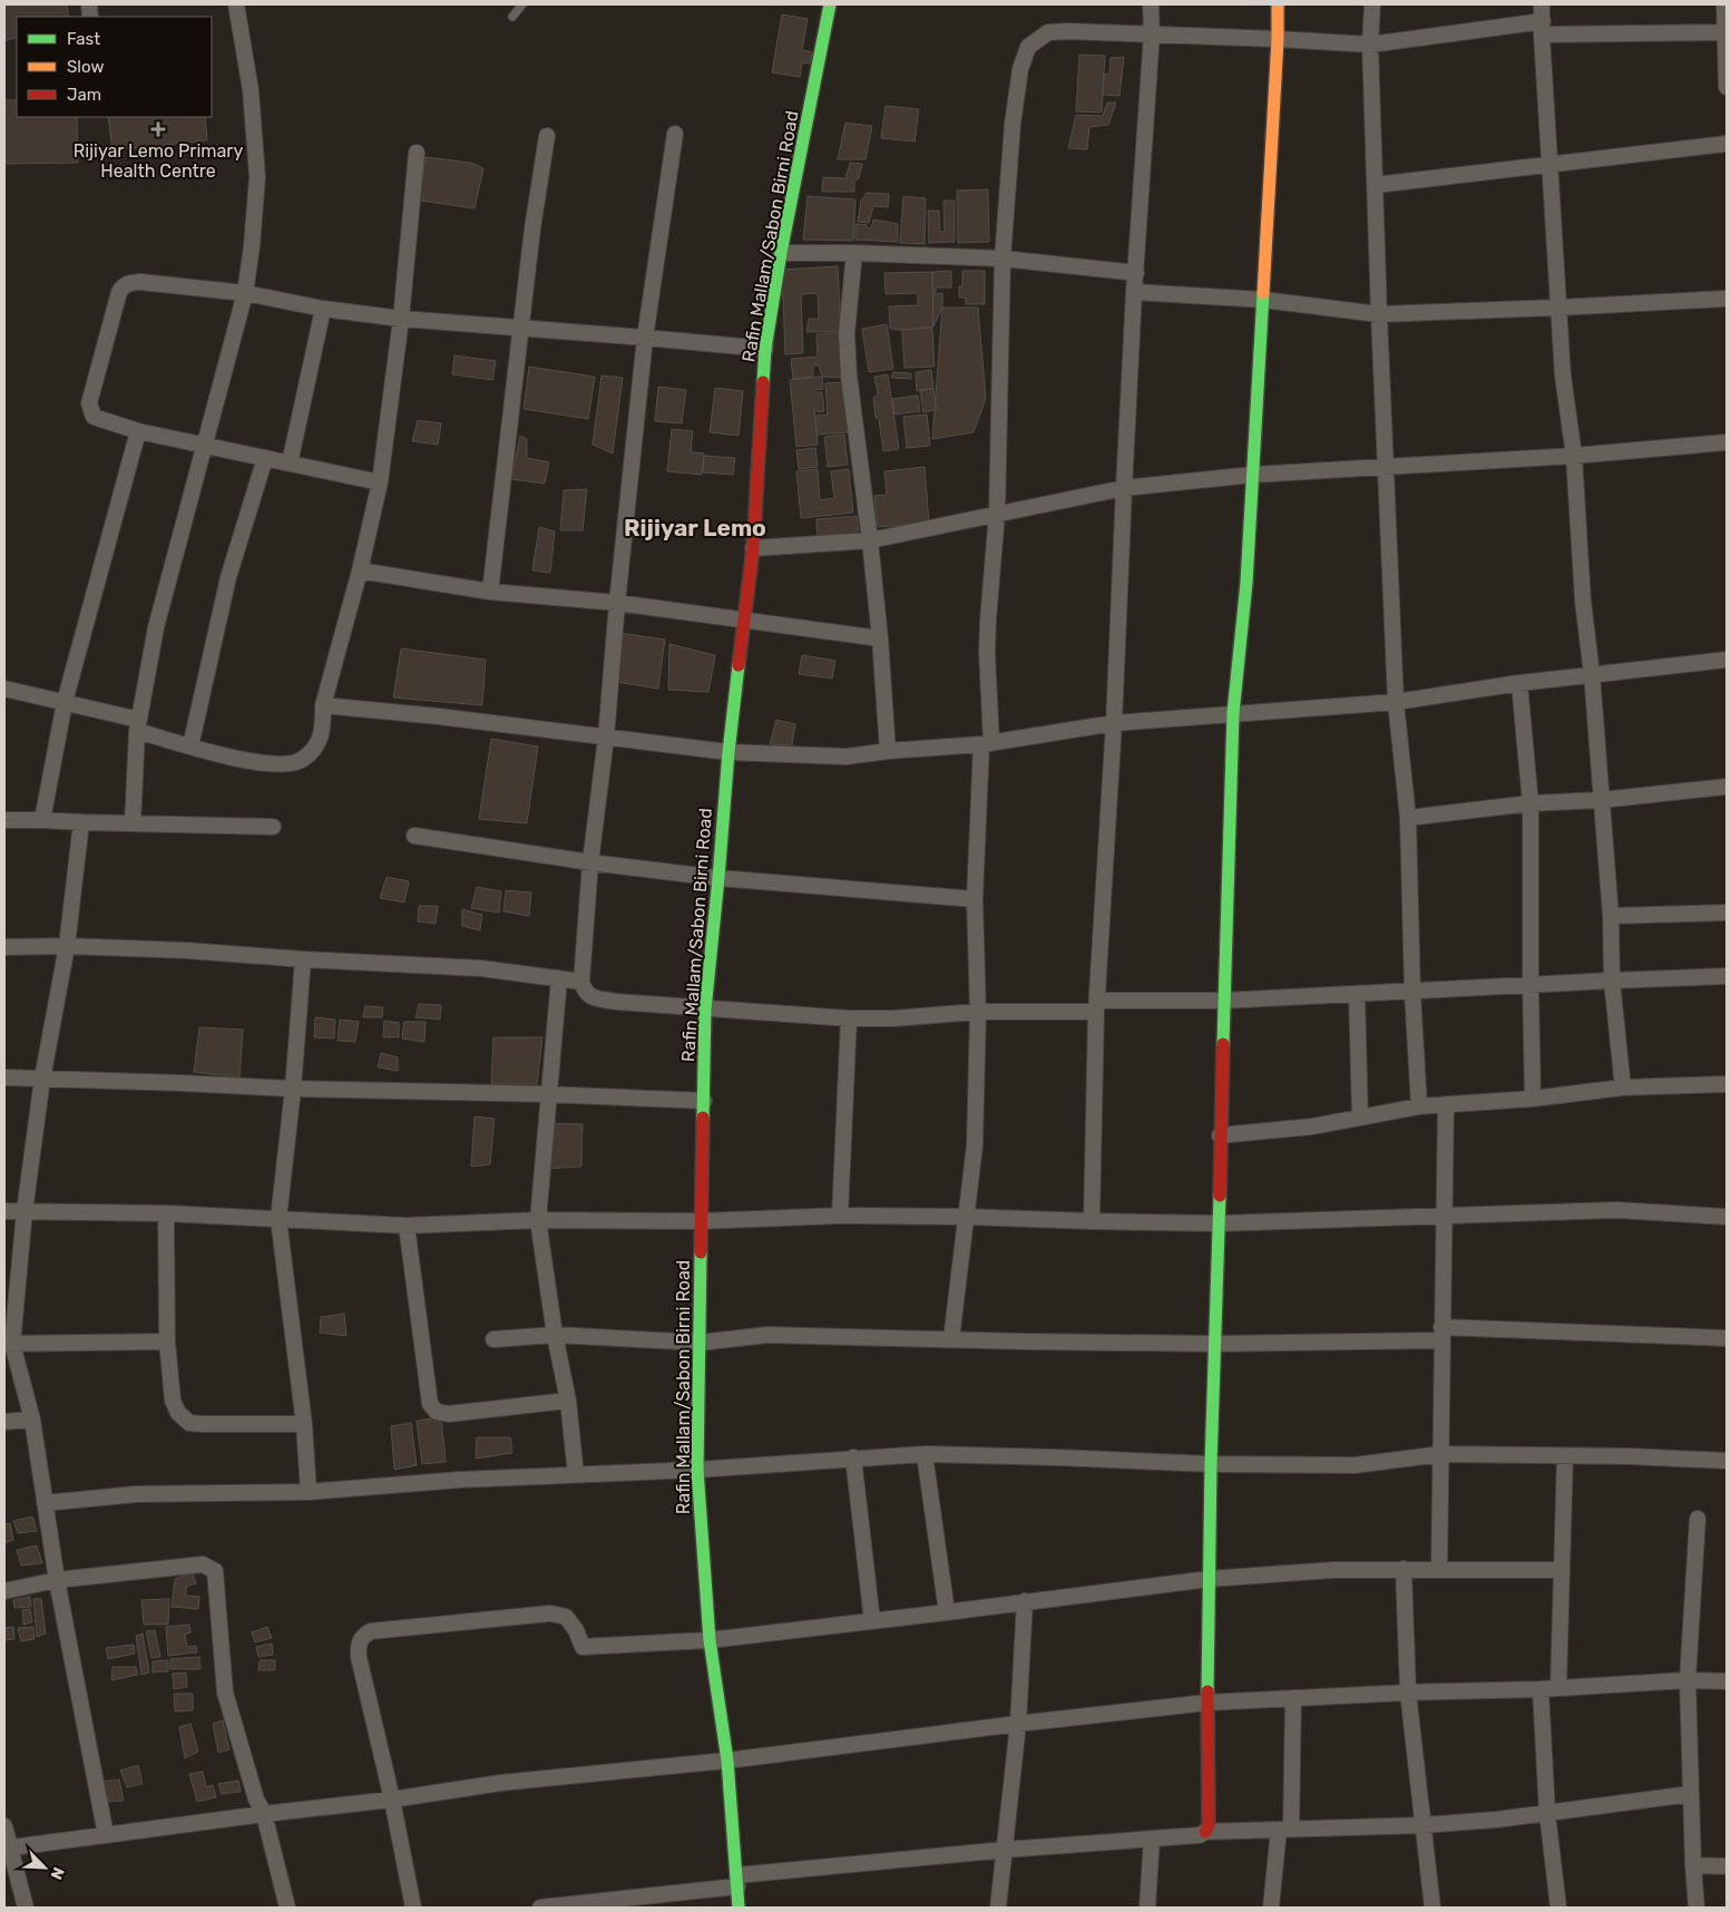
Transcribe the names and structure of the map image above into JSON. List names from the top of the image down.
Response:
{
  "streets": {
    "street": ["Rafin Mallam/Sabon Birni Road"]
  },
  "districts": ["Rijiyar Lemo"],
  "places": {
    "health": ["Rijiyar Lemo Primary Health Centre"]
  },
  "legend": ["Fast", "Slow", "Jam"],
  "north": "bottom right"
}
